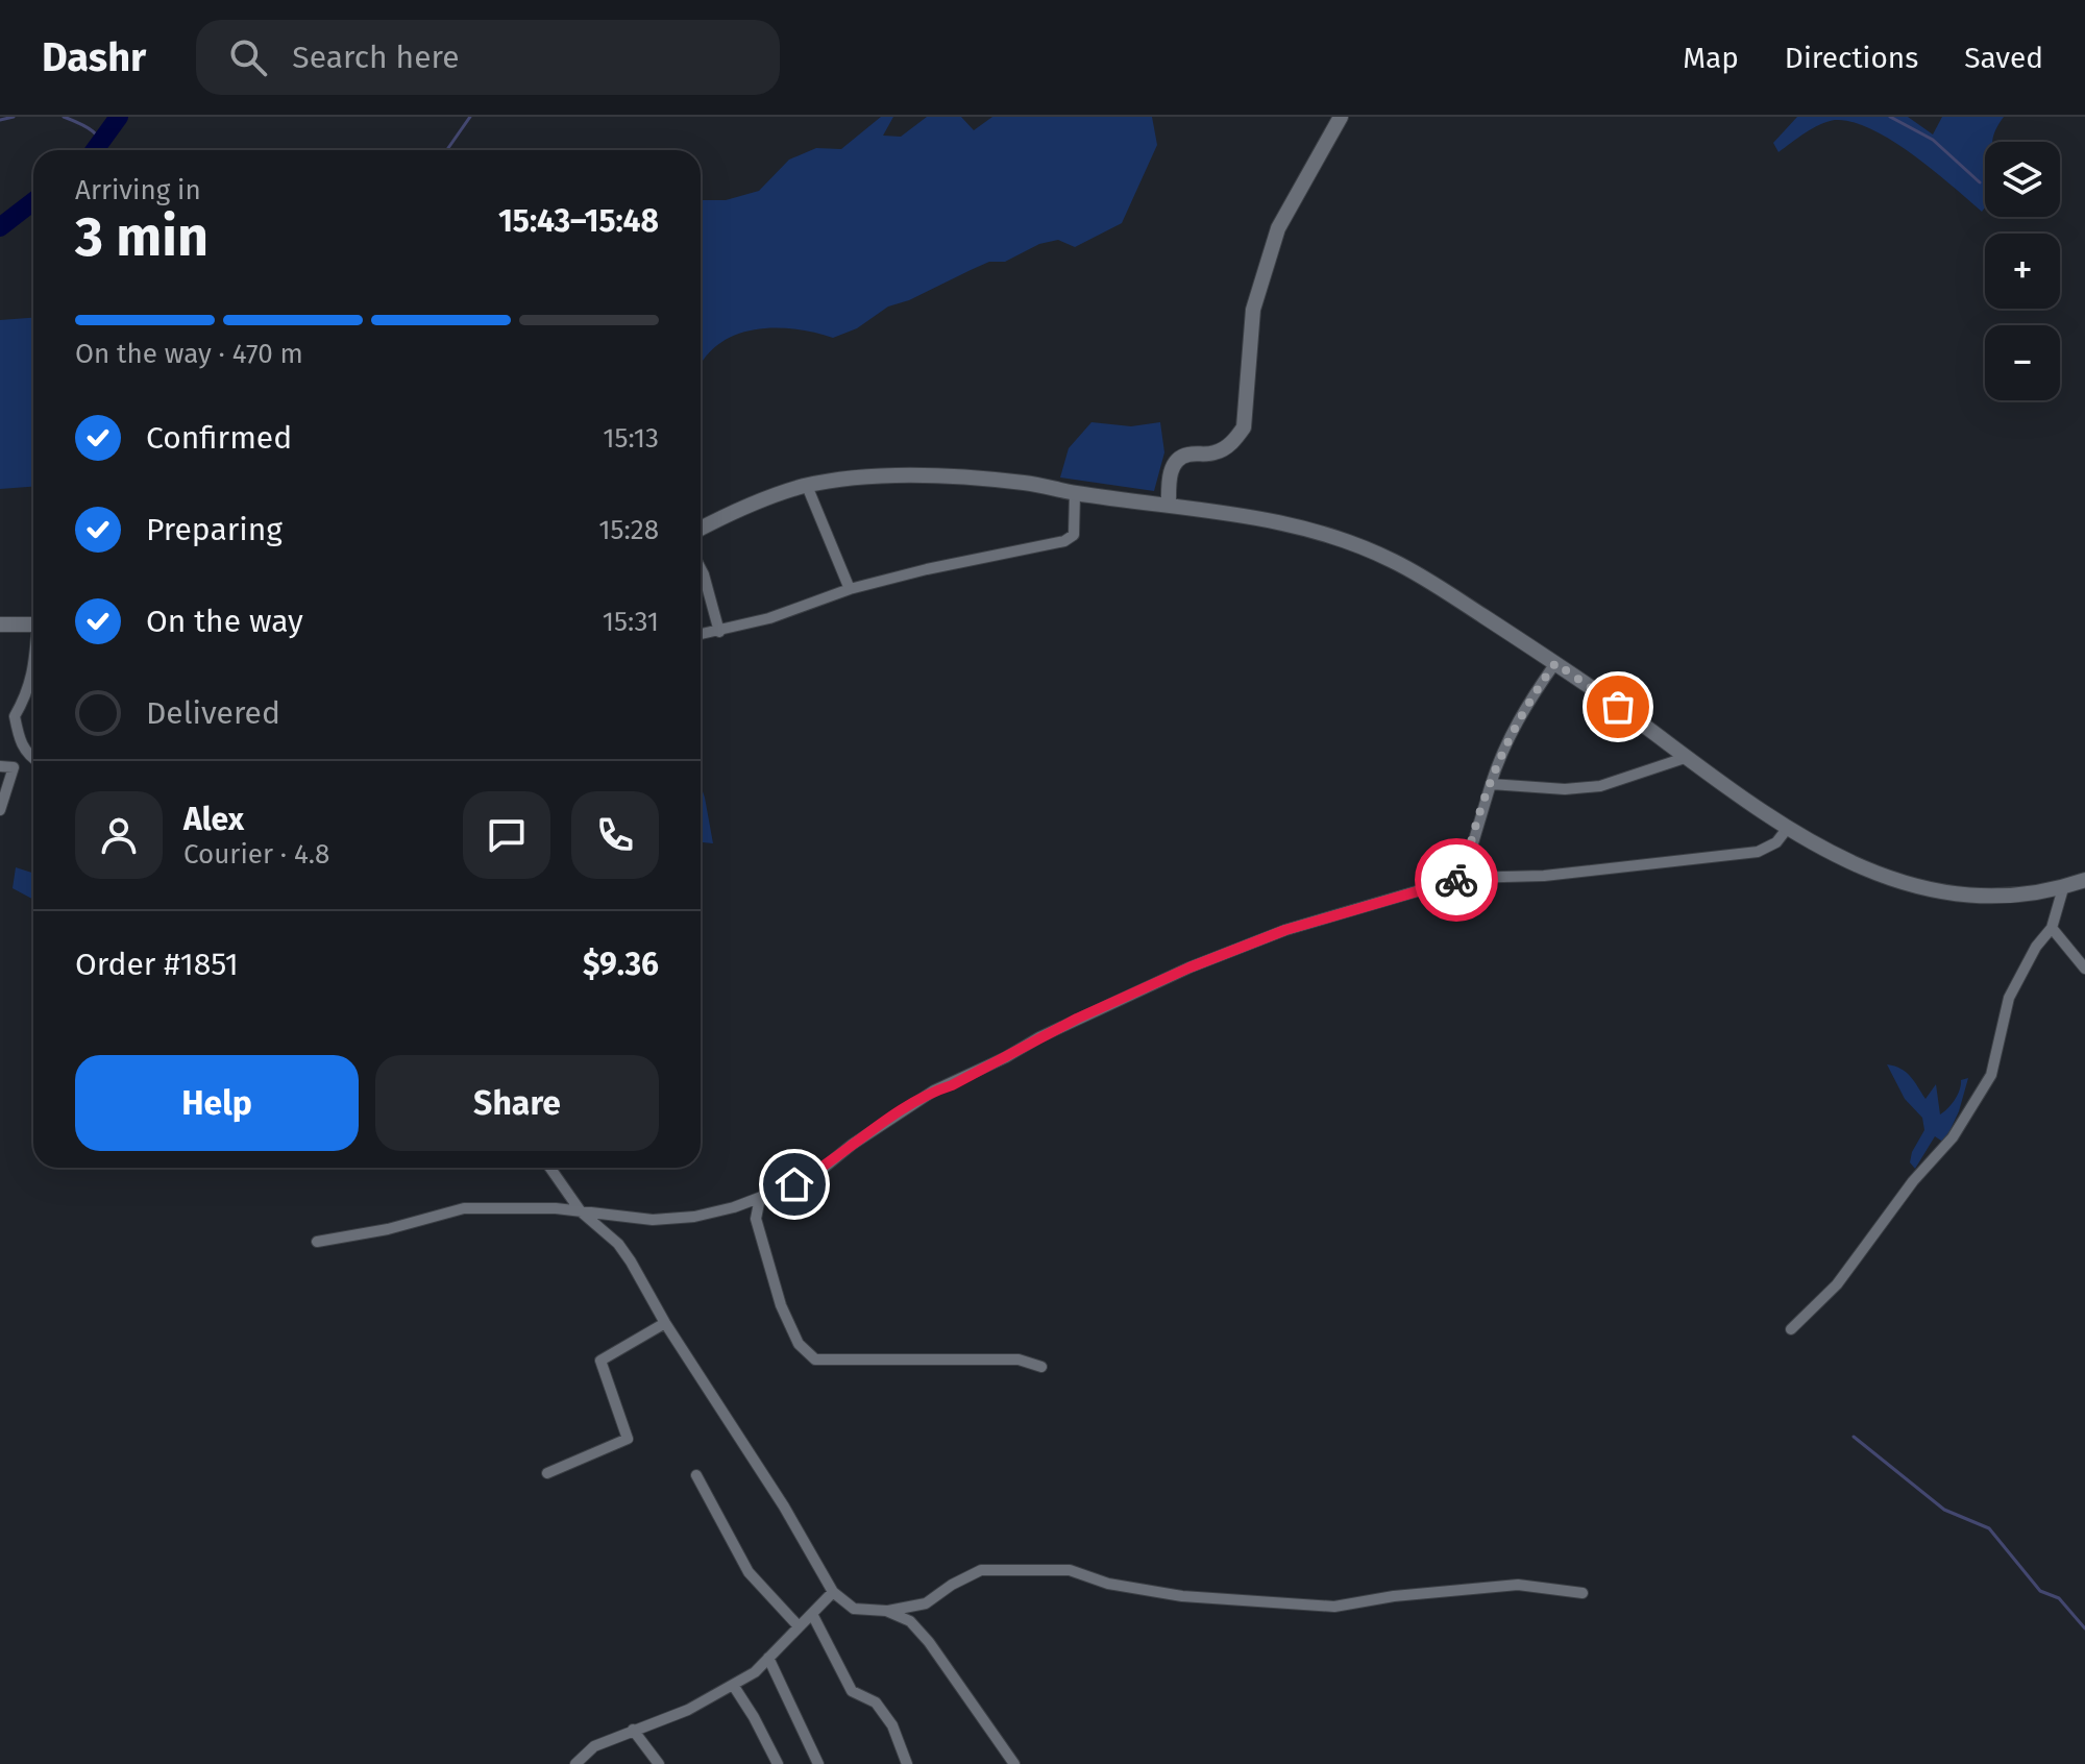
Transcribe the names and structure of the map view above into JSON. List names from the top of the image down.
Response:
{
  "page": {
    "header": "Dashr",
    "search": "Search here",
    "nav": ["Map", "Directions", "Saved"],
    "map_buttons": ["+", "−"],
    "heading": ["3 min", "Arriving in", "15:43–15:48"],
    "panel": [
      "Alex",
      "Courier · 4.8",
      "Order #1851",
      "$9.36"
    ],
    "bar": "On the way · 470 m",
    "list": [
      ["Confirmed", "15:13"],
      ["Preparing", "15:28"],
      ["On the way", "15:31"],
      "Delivered"
    ],
    "buttons": ["Help", "Share"]
  }
}
